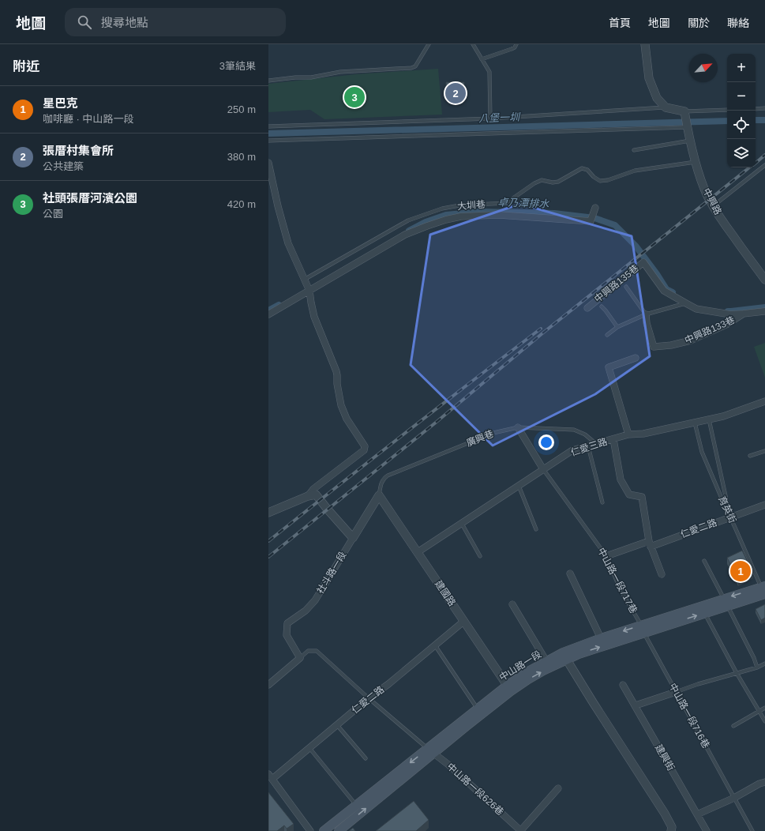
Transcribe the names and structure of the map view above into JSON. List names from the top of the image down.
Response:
{
  "streets": {
    "main road": ["中山路一段"],
    "street": [
      "中興路",
      "大圳巷",
      "中興路135巷",
      "中興路133巷",
      "仁愛三路",
      "仁愛二路",
      "社斗路一段",
      "建國路",
      "建興街",
      "中山路一段626巷"
    ],
    "lane": [
      "廣興巷",
      "育英街",
      "中山路一段717巷",
      "中山路一段716巷"
    ]
  },
  "crossings": [
    ["中興路", "大圳巷"],
    ["中興路135巷", "中興路133巷"],
    ["廣興巷", "仁愛三路"],
    ["廣興巷", "建國路"],
    ["仁愛三路", "育英街"],
    ["仁愛三路", "中山路一段717巷"],
    ["仁愛三路", "建國路"],
    ["育英街", "仁愛二路"],
    ["育英街", "中山路一段"],
    ["仁愛二路", "中山路一段717巷"],
    ["仁愛二路", "建國路"],
    ["中山路一段717巷", "中山路一段"],
    ["中山路一段717巷", "中山路一段716巷"],
    ["建國路", "中山路一段"],
    ["中山路一段", "中山路一段716巷"],
    ["中山路一段", "中山路一段626巷"]
  ],
  "water": ["八堡一圳", "卓乃潭排水"],
  "north": "top right",
  "page": {
    "header": "地圖",
    "search": "搜尋地點",
    "nav": [
      "首頁",
      "地圖",
      "關於",
      "聯絡"
    ],
    "heading": ["附近", "3筆結果"],
    "map_buttons": ["+", "−"],
    "pins": ["2", "3", "1"],
    "list": [
      {
        "mark": "1",
        "name": "星巴克",
        "note": "咖啡廳 · 中山路一段",
        "value": "250 m"
      },
      {
        "mark": "2",
        "name": "張厝村集會所",
        "note": "公共建築",
        "value": "380 m"
      },
      {
        "mark": "3",
        "name": "社頭張厝河濱公園",
        "note": "公園",
        "value": "420 m"
      }
    ]
  }
}
